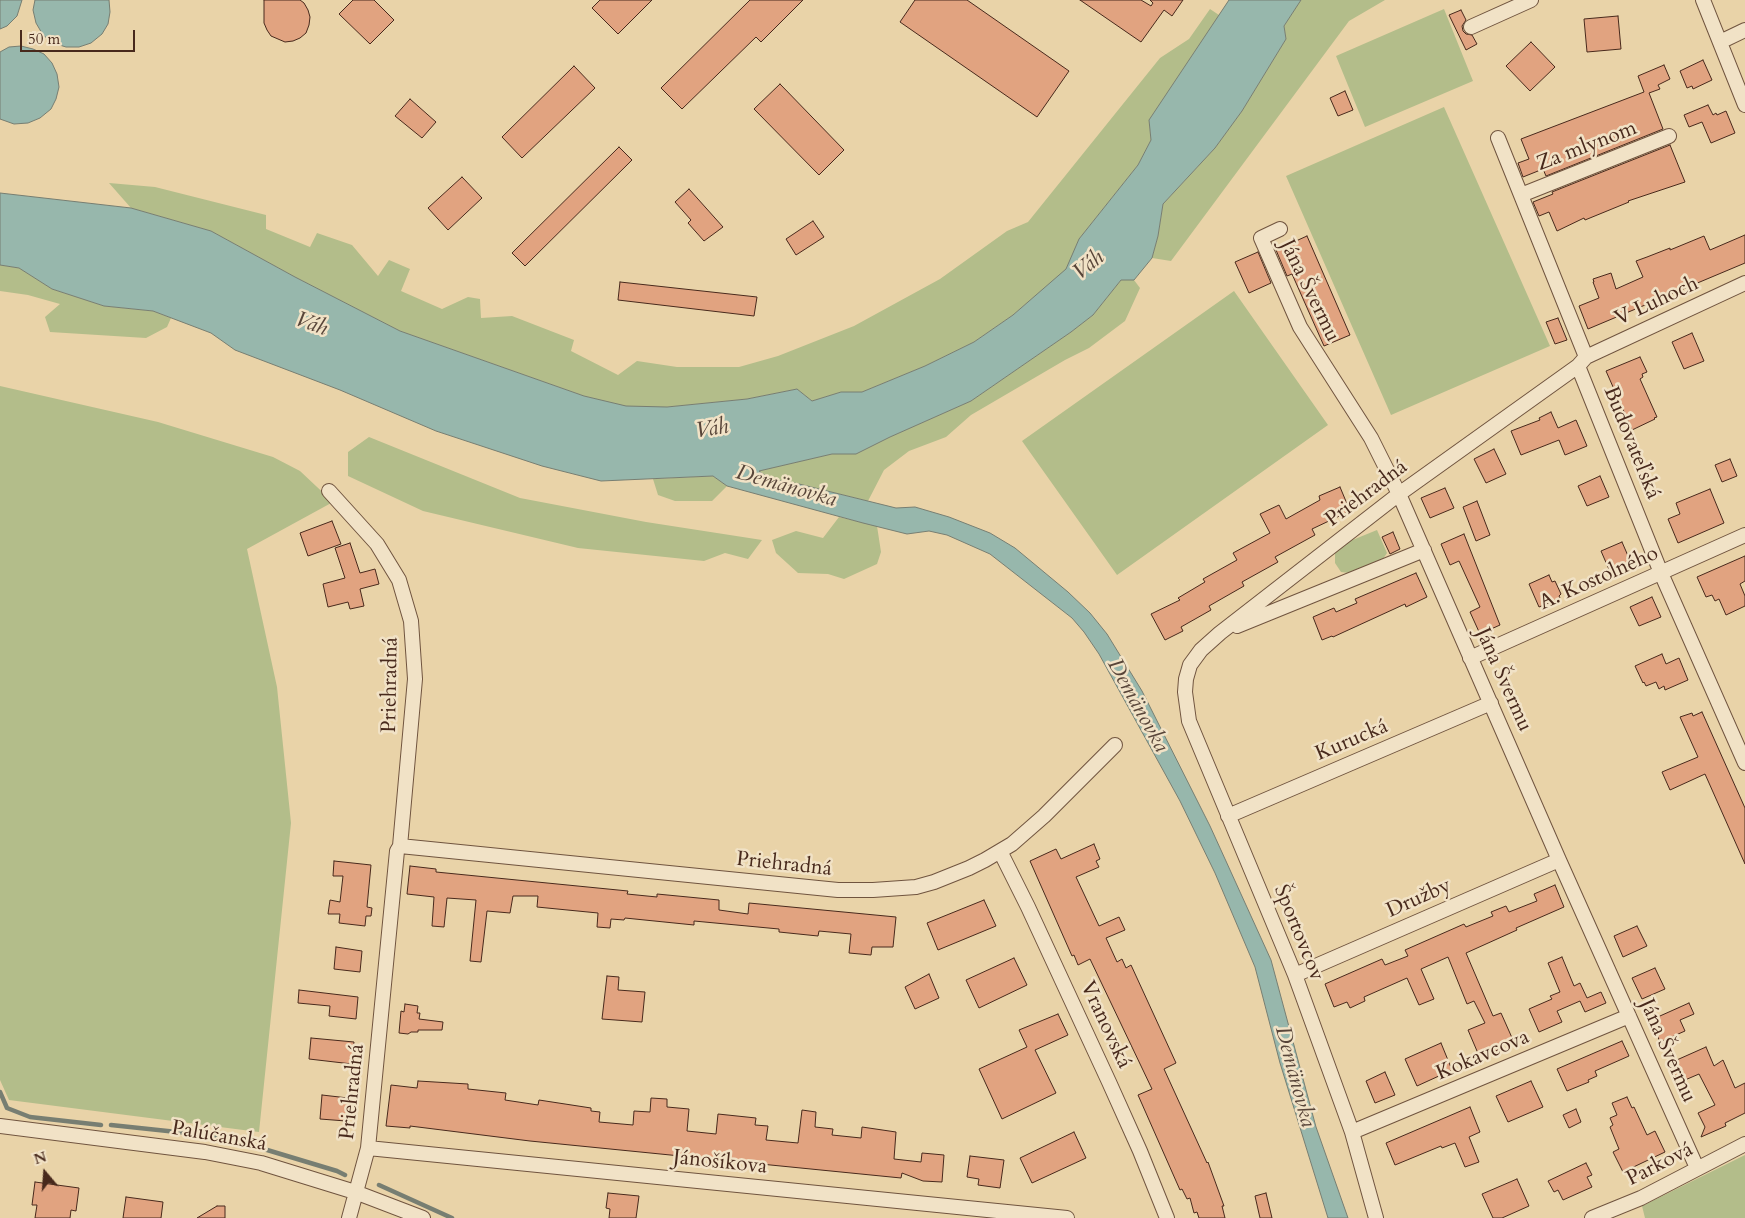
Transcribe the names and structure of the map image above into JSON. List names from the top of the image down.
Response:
{
  "streets": {
    "street": [
      "Za mlynom",
      "Jána Švermu",
      "V Luhoch",
      "Budovateľská",
      "Priehradná",
      "A. Kostolného",
      "Kurucká",
      "Družby",
      "Športovcov",
      "Vranovská",
      "Kokavcova",
      "Palúčanská",
      "Jánošíkova",
      "Parková"
    ]
  },
  "crossings": [
    ["Za mlynom", "Budovateľská"],
    ["Jána Švermu", "Priehradná"],
    ["Jána Švermu", "A. Kostolného"],
    ["Jána Švermu", "Kurucká"],
    ["Jána Švermu", "Družby"],
    ["Jána Švermu", "Kokavcova"],
    ["Jána Švermu", "Parková"],
    ["V Luhoch", "Budovateľská"],
    ["V Luhoch", "Priehradná"],
    ["Budovateľská", "Priehradná"],
    ["Budovateľská", "A. Kostolného"],
    ["Priehradná", "Športovcov"],
    ["Priehradná", "Vranovská"],
    ["Priehradná", "Palúčanská"],
    ["Priehradná", "Jánošíkova"],
    ["Kurucká", "Športovcov"],
    ["Družby", "Športovcov"],
    ["Športovcov", "Kokavcova"]
  ],
  "water": ["Váh", "Demänovka"],
  "scale_bar": "50 m",
  "north": "top"
}
